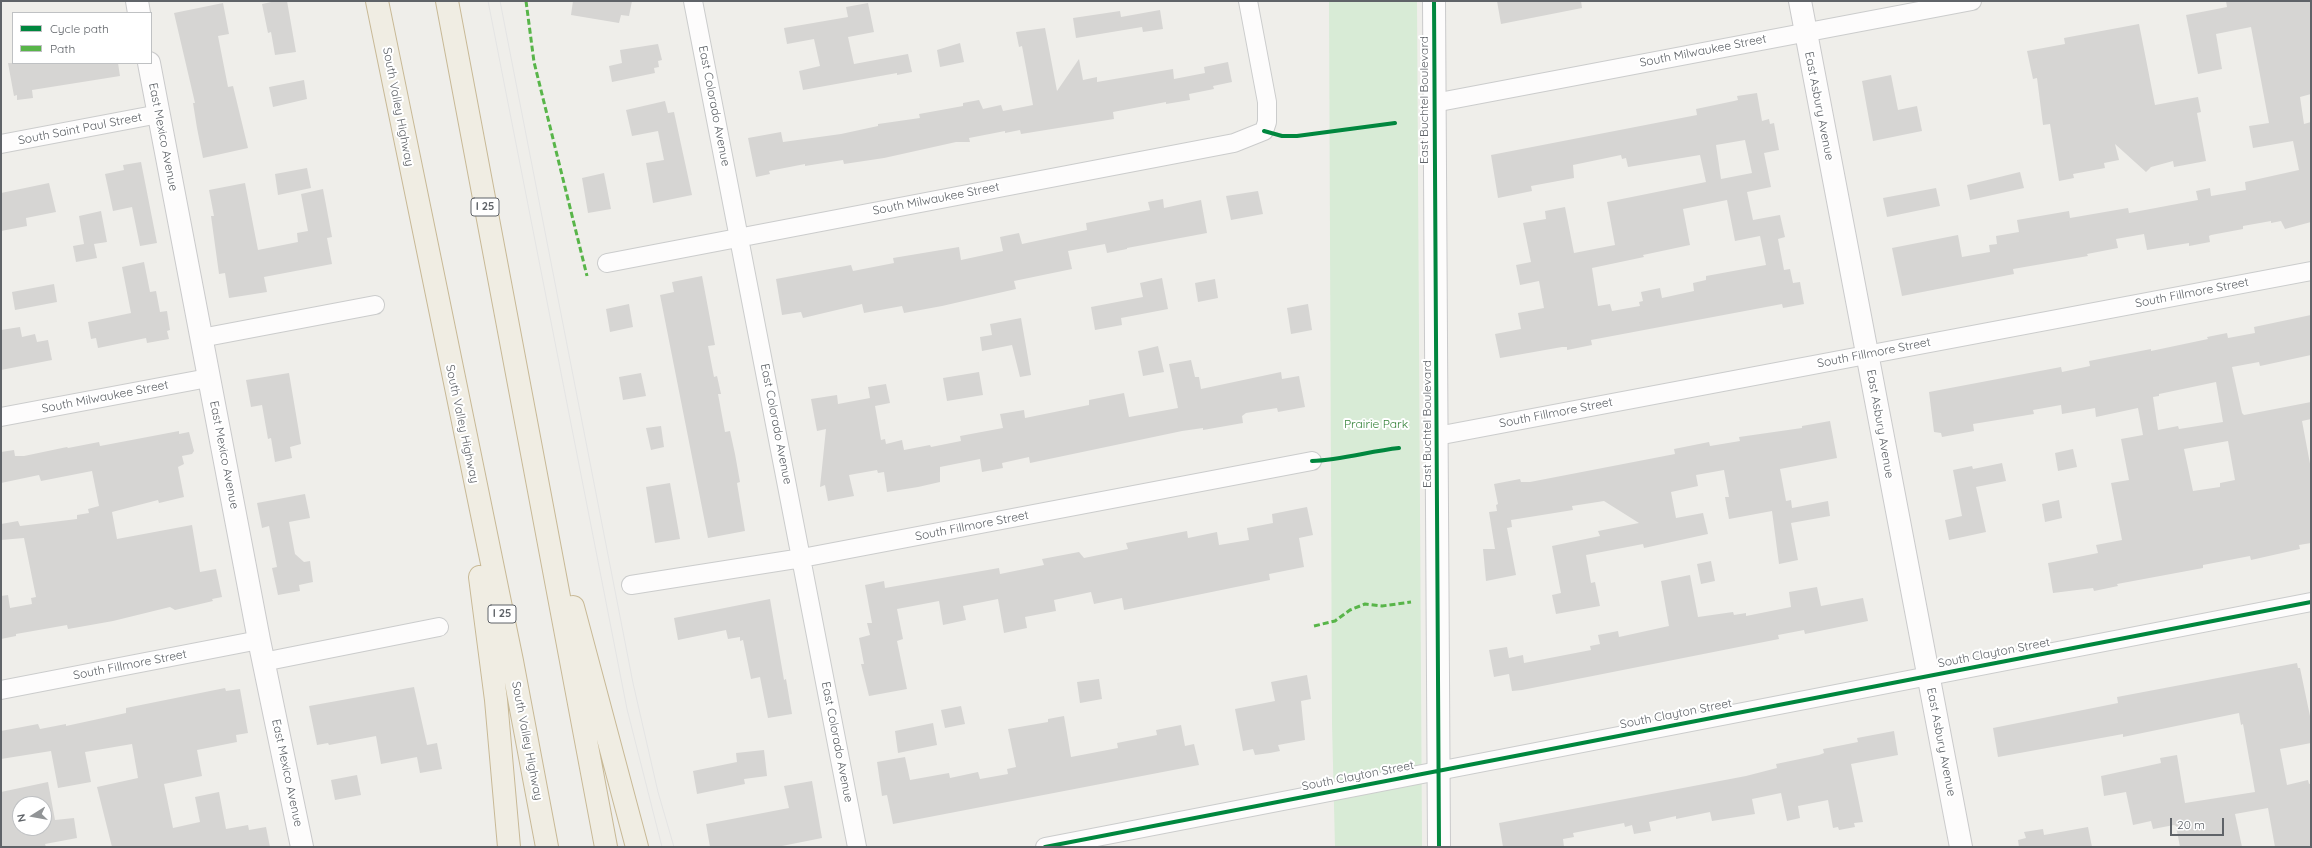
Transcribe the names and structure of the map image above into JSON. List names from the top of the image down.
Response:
{
  "streets": {
    "highway": ["South Valley Highway", "I 25"],
    "street": [
      "South Milwaukee Street",
      "East Buchtel Boulevard",
      "East Colorado Avenue",
      "East Asbury Avenue",
      "South Saint Paul Street",
      "East Mexico Avenue",
      "South Fillmore Street",
      "South Clayton Street"
    ]
  },
  "crossings": [
    ["South Milwaukee Street", "East Buchtel Boulevard"],
    ["South Milwaukee Street", "East Colorado Avenue"],
    ["South Milwaukee Street", "East Asbury Avenue"],
    ["South Milwaukee Street", "East Mexico Avenue"],
    ["East Buchtel Boulevard", "South Fillmore Street"],
    ["East Buchtel Boulevard", "South Clayton Street"],
    ["East Colorado Avenue", "South Fillmore Street"],
    ["East Asbury Avenue", "South Fillmore Street"],
    ["East Asbury Avenue", "South Clayton Street"],
    ["South Saint Paul Street", "East Mexico Avenue"],
    ["East Mexico Avenue", "South Fillmore Street"]
  ],
  "parks": ["Prairie Park"],
  "legend": ["Cycle path", "Path"],
  "scale_bar": "20 m",
  "north": "left"
}
